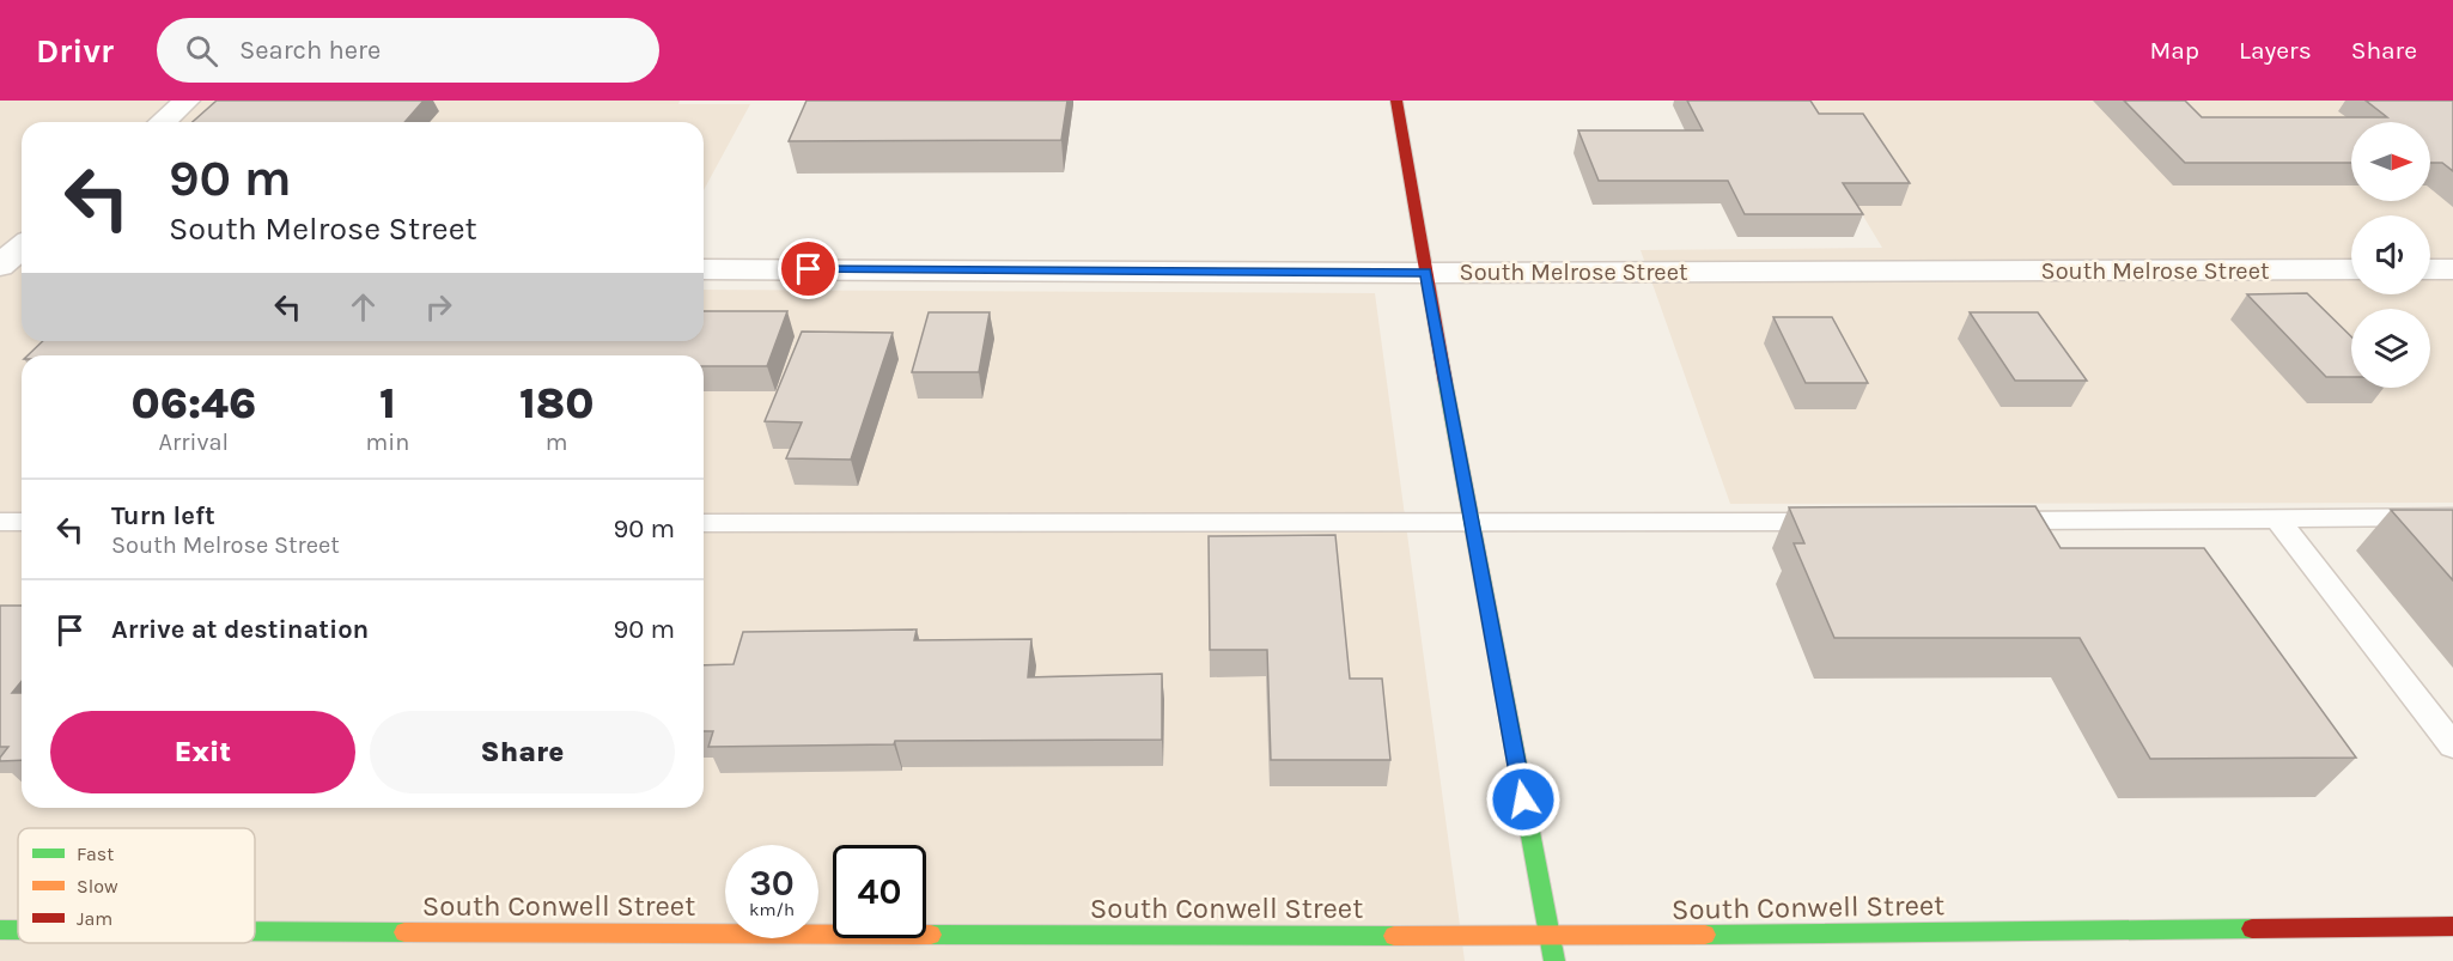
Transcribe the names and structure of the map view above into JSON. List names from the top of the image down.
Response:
{
  "streets": {
    "street": ["South Melrose Street", "South Conwell Street"]
  },
  "legend": ["Fast", "Slow", "Jam"],
  "north": "right",
  "page": {
    "header": "Drivr",
    "search": "Search here",
    "nav": ["Map", "Layers", "Share"],
    "turn": ["90 m", "South Melrose Street"],
    "eta": [
      "06:46",
      "Arrival",
      "1",
      "min",
      "180",
      "m"
    ],
    "list": [
      {
        "name": "Turn left",
        "note": "South Melrose Street",
        "value": "90 m"
      },
      {
        "name": "Arrive at destination",
        "value": "90 m"
      }
    ],
    "buttons": ["Exit", "Share"],
    "speed": "30 km/h",
    "limit": "40"
  }
}
